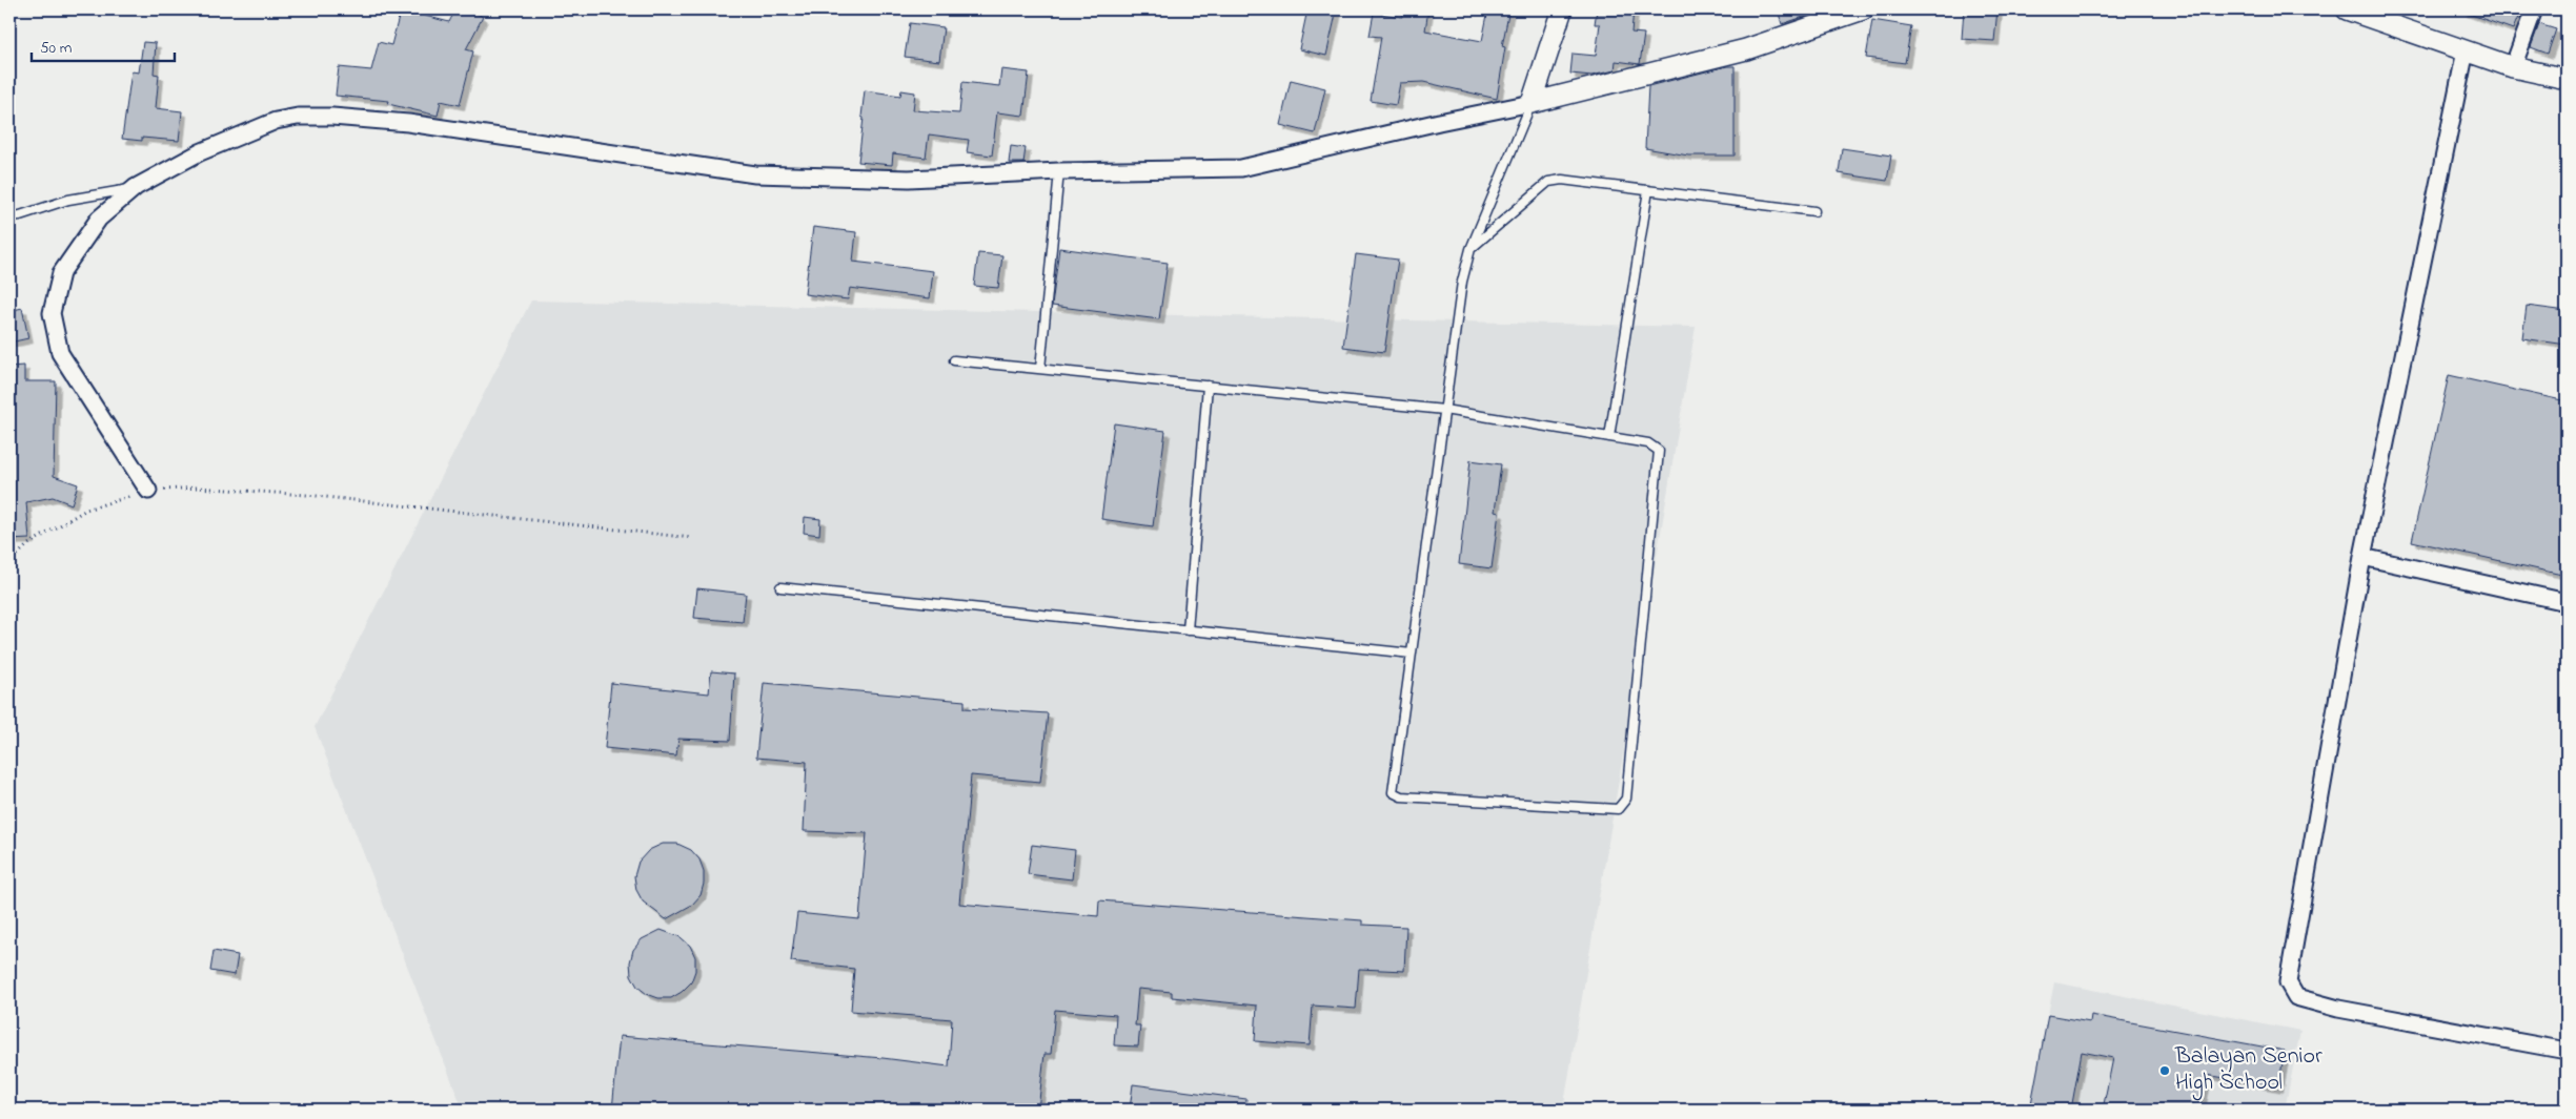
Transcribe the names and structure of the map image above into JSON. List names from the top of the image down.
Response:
{
  "places": ["Balayan Senior High School"],
  "scale_bar": "50 m"
}
